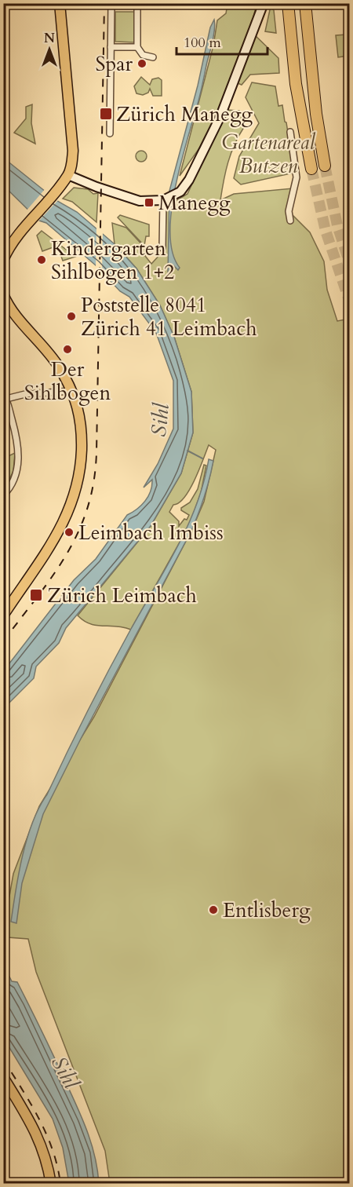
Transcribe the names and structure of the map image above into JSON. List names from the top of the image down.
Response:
{
  "water": ["Sihl"],
  "parks": ["Gartenareal Butzen"],
  "places": {
    "other": [
      "Spar",
      "Kindergarten Sihlbogen 1+2",
      "Poststelle 8041 Zürich 41 Leimbach",
      "Der Sihlbogen",
      "Leimbach Imbiss",
      "Entlisberg"
    ],
    "transit": ["Zürich Manegg", "Manegg", "Zürich Leimbach"]
  },
  "scale_bar": "100 m",
  "north": "top"
}
